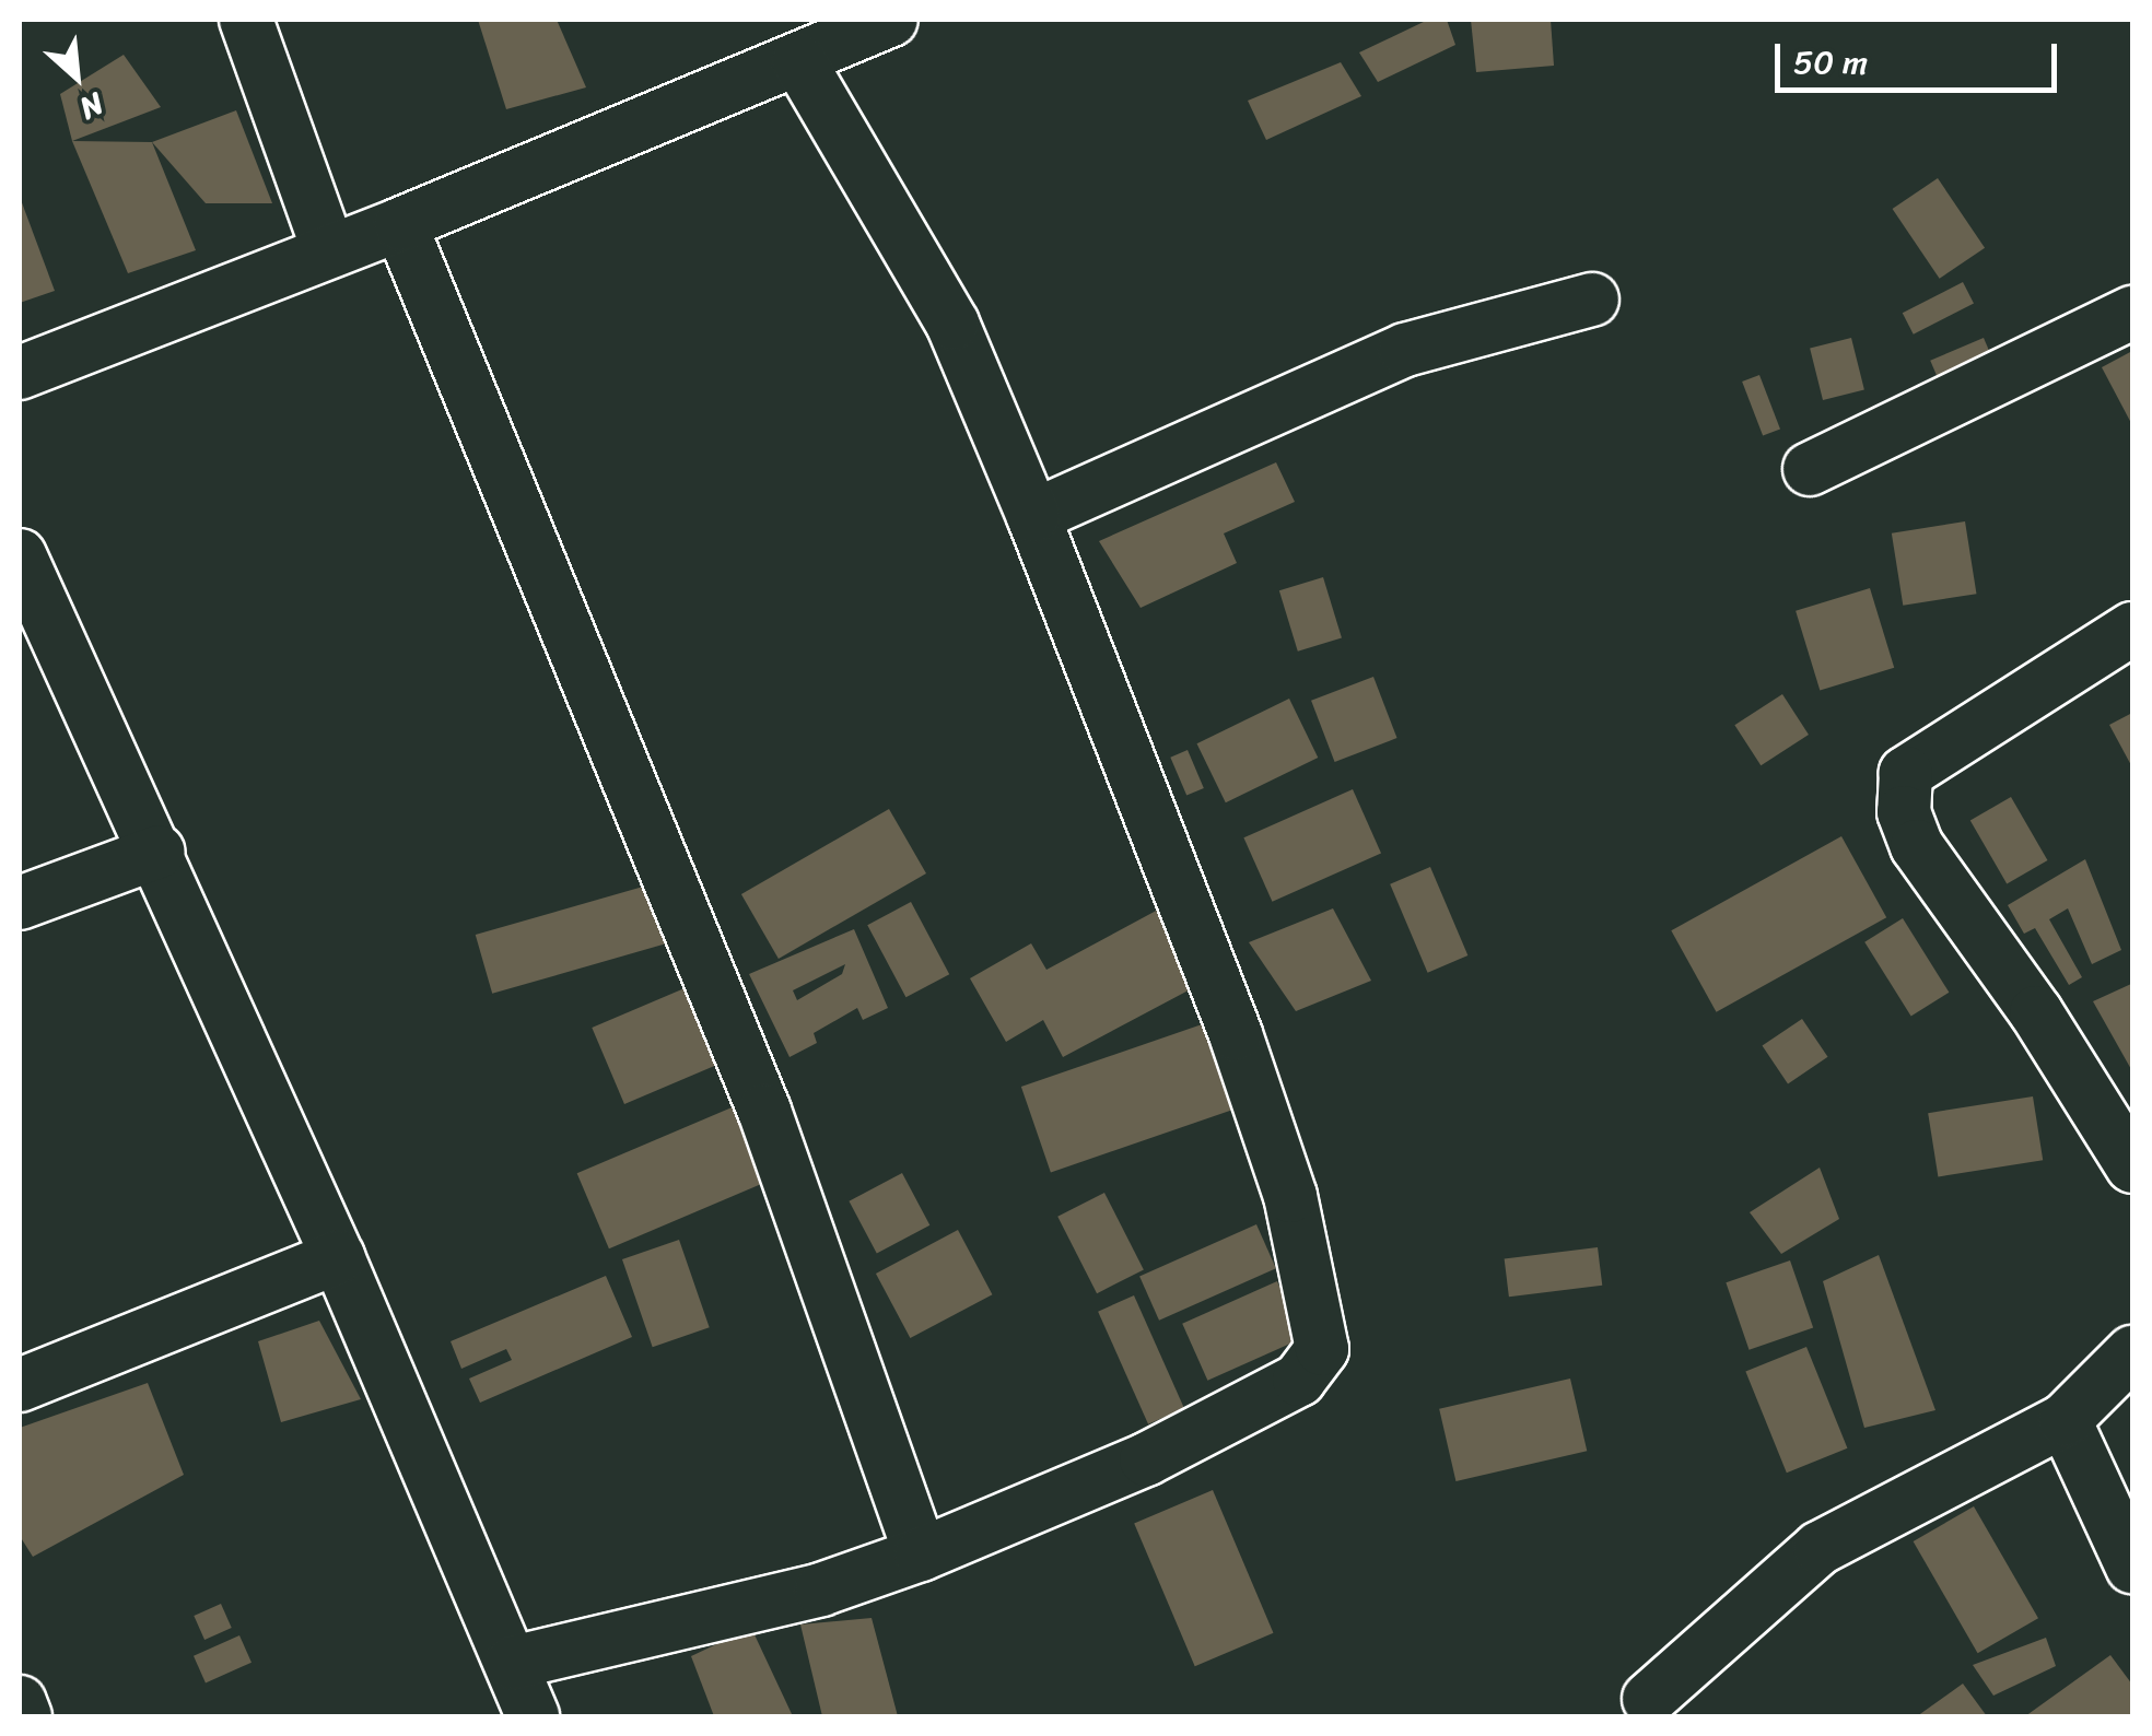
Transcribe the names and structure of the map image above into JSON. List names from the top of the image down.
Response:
{
  "scale_bar": "50 m",
  "north": "bottom right"
}
